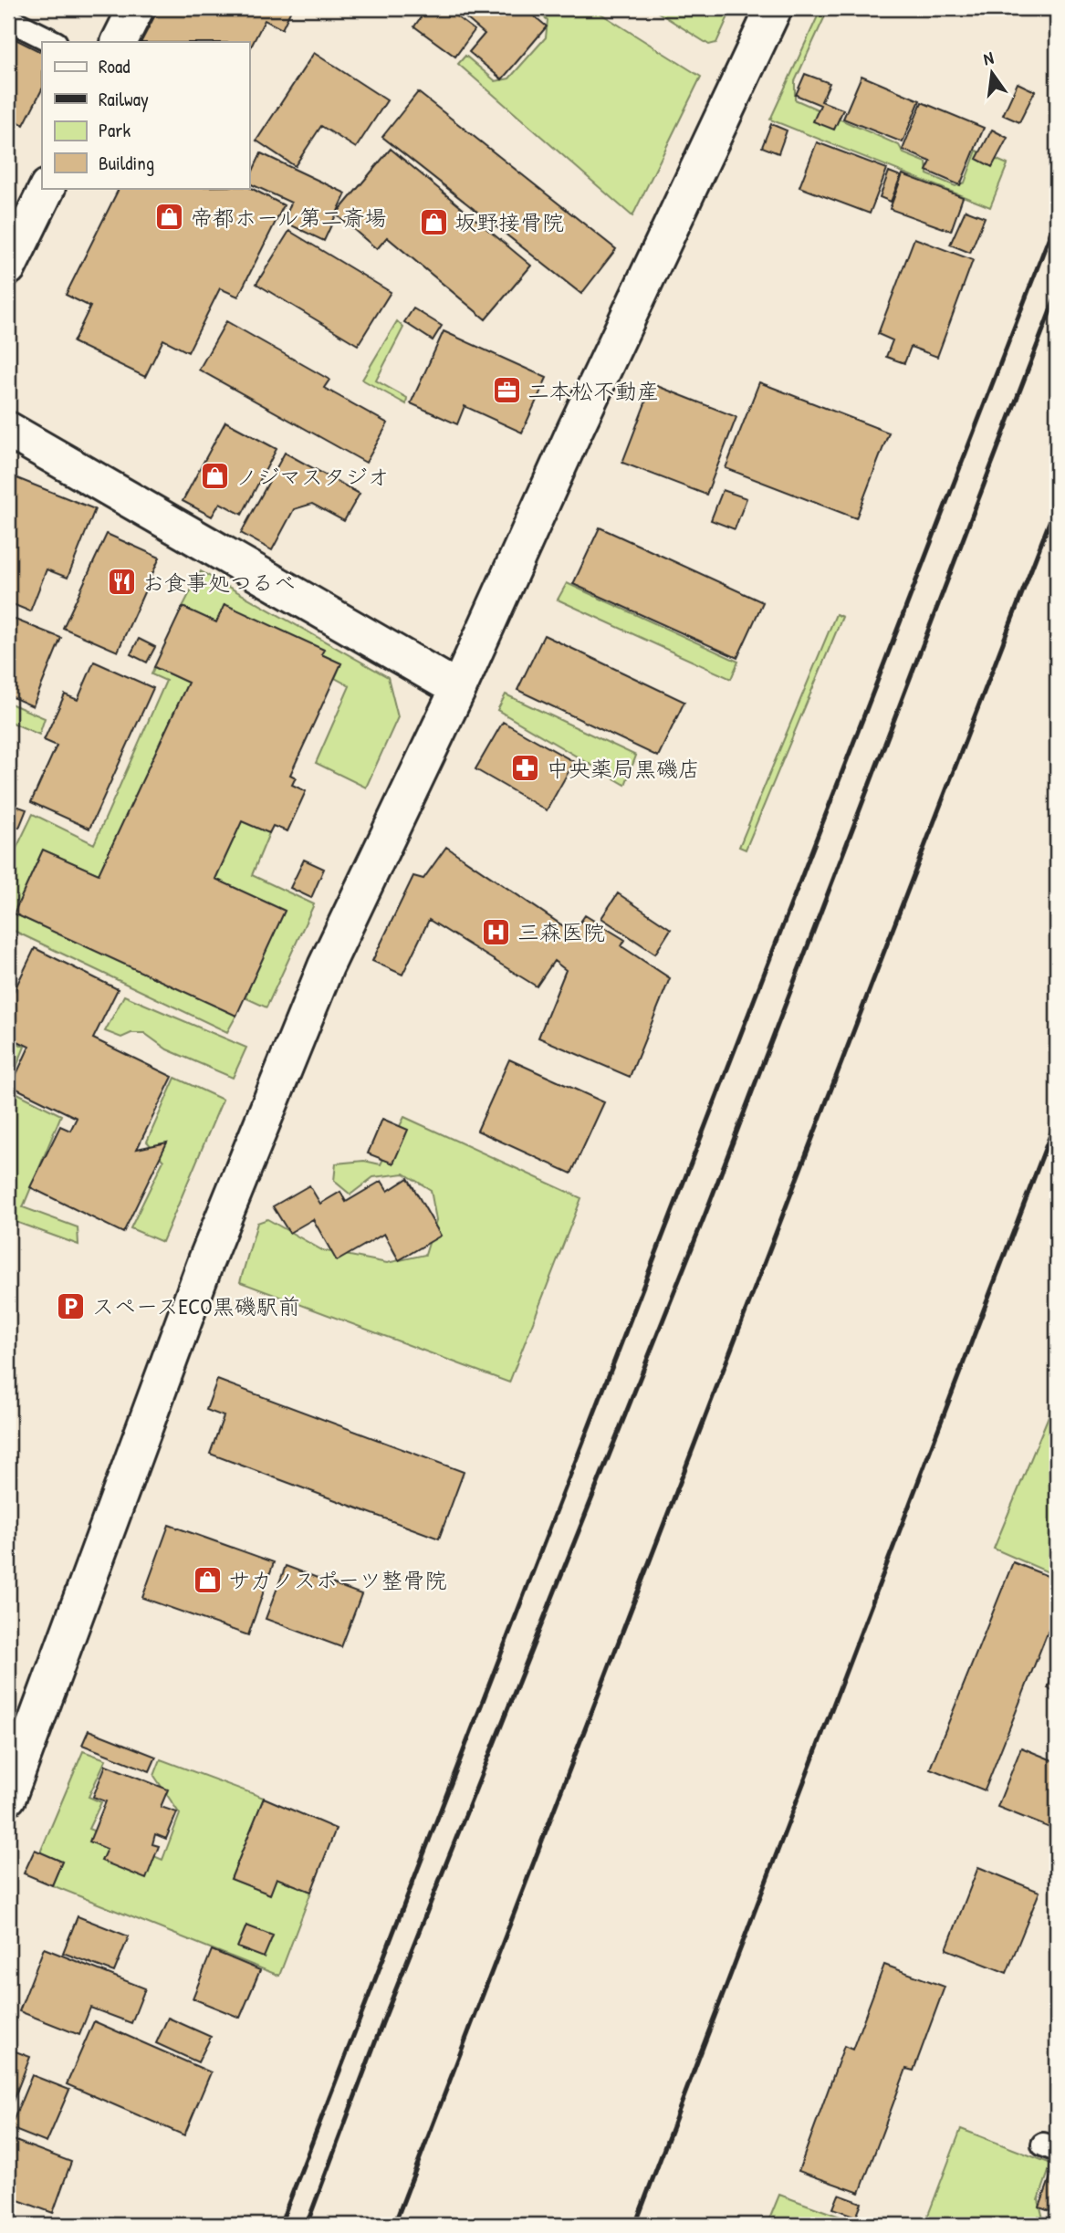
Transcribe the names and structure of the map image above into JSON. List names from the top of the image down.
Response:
{
  "places": {
    "shop": [
      "帝都ホール第二斎場",
      "坂野接骨院",
      "ノジマスタジオ",
      "サカノスポーツ整骨院"
    ],
    "office": ["二本松不動産"],
    "restaurant": ["お食事処つるべ"],
    "pharmacy": ["中央薬局黒磯店"],
    "hospital": ["三森医院"],
    "parking": ["スペースECO黒磯駅前"]
  },
  "legend": [
    "Road",
    "Railway",
    "Park",
    "Building"
  ],
  "north": "top"
}
